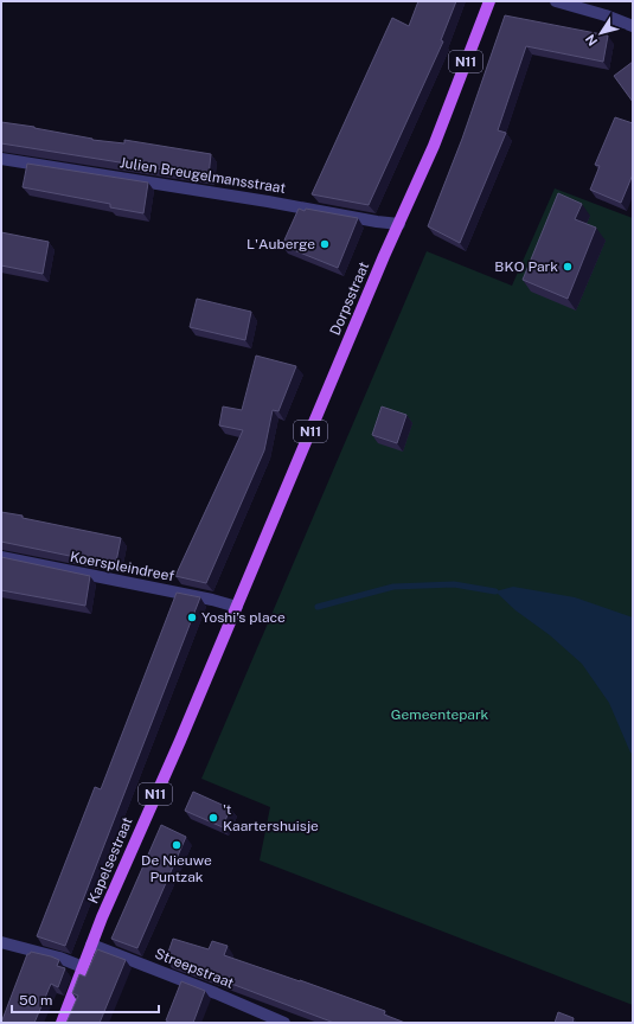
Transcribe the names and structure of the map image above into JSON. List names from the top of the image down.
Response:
{
  "streets": {
    "main road": ["N11", "Dorpsstraat", "Kapelsestraat"],
    "street": ["Julien Breugelmansstraat", "Koerspleindreef", "Streepstraat"]
  },
  "crossings": [
    ["Julien Breugelmansstraat", "Dorpsstraat"],
    ["Dorpsstraat", "Koerspleindreef"],
    ["Dorpsstraat", "Kapelsestraat"],
    ["Koerspleindreef", "Kapelsestraat"],
    ["Kapelsestraat", "Streepstraat"]
  ],
  "parks": ["Gemeentepark"],
  "places": [
    "L'Auberge",
    "BKO Park",
    "Yoshi’s place",
    "'t Kaartershuisje",
    "De Nieuwe Puntzak"
  ],
  "scale_bar": "50 m",
  "north": "bottom left"
}
